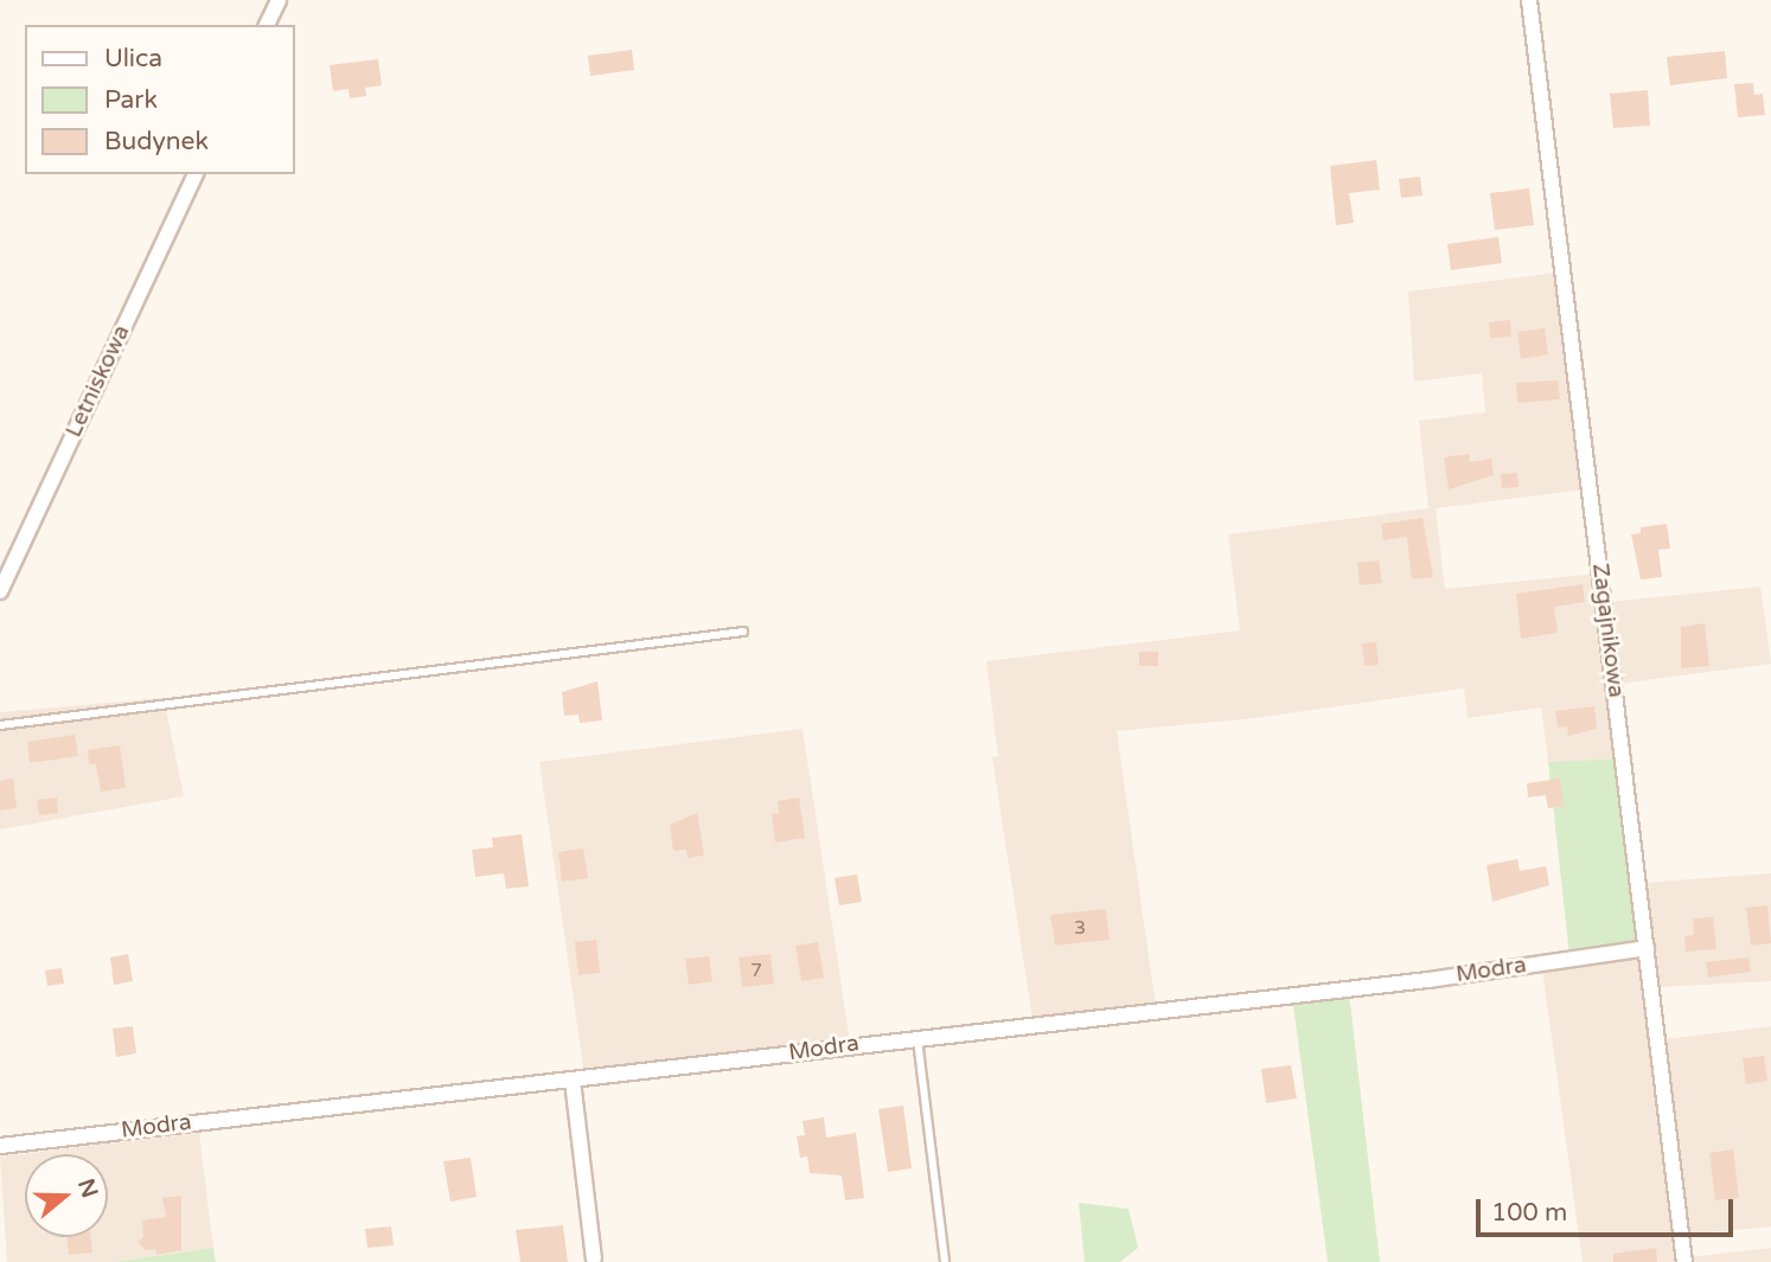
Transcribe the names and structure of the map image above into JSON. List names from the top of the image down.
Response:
{
  "streets": {
    "street": ["Letniskowa", "Zagajnikowa", "Modra"]
  },
  "crossings": [
    ["Zagajnikowa", "Modra"]
  ],
  "house_numbers": ["3", "7"],
  "legend": ["Ulica", "Park", "Budynek"],
  "scale_bar": "100 m",
  "north": "right"
}
